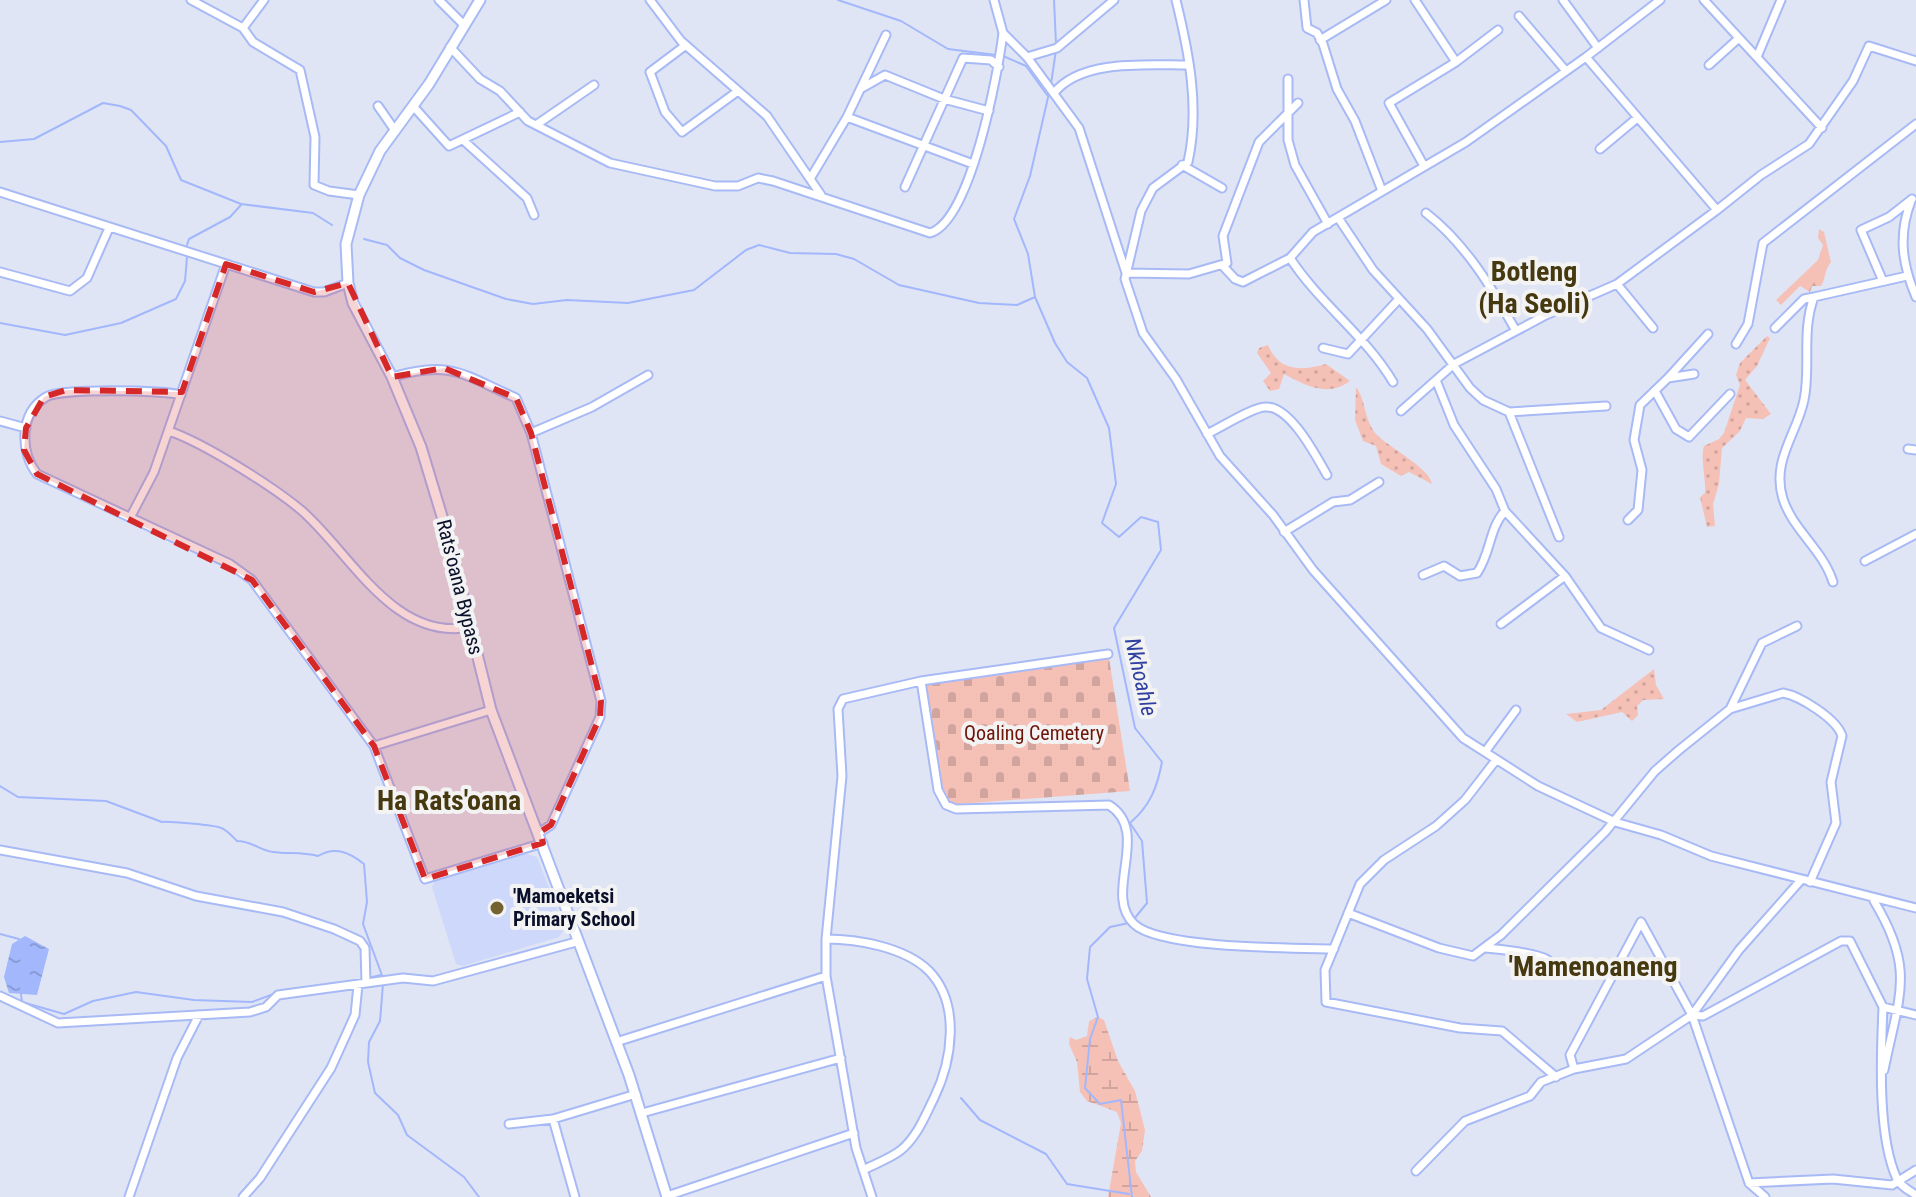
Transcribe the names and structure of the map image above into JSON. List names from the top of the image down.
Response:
{
  "streets": {
    "street": ["Rats'oana Bypass"]
  },
  "districts": ["Botleng (Ha Seoli)", "Ha Rats'oana", "'Mamenoaneng"],
  "water": ["Nkhoahle"],
  "parks": ["Qoaling Cemetery"],
  "places": ["'Mamoeketsi Primary School"]
}
